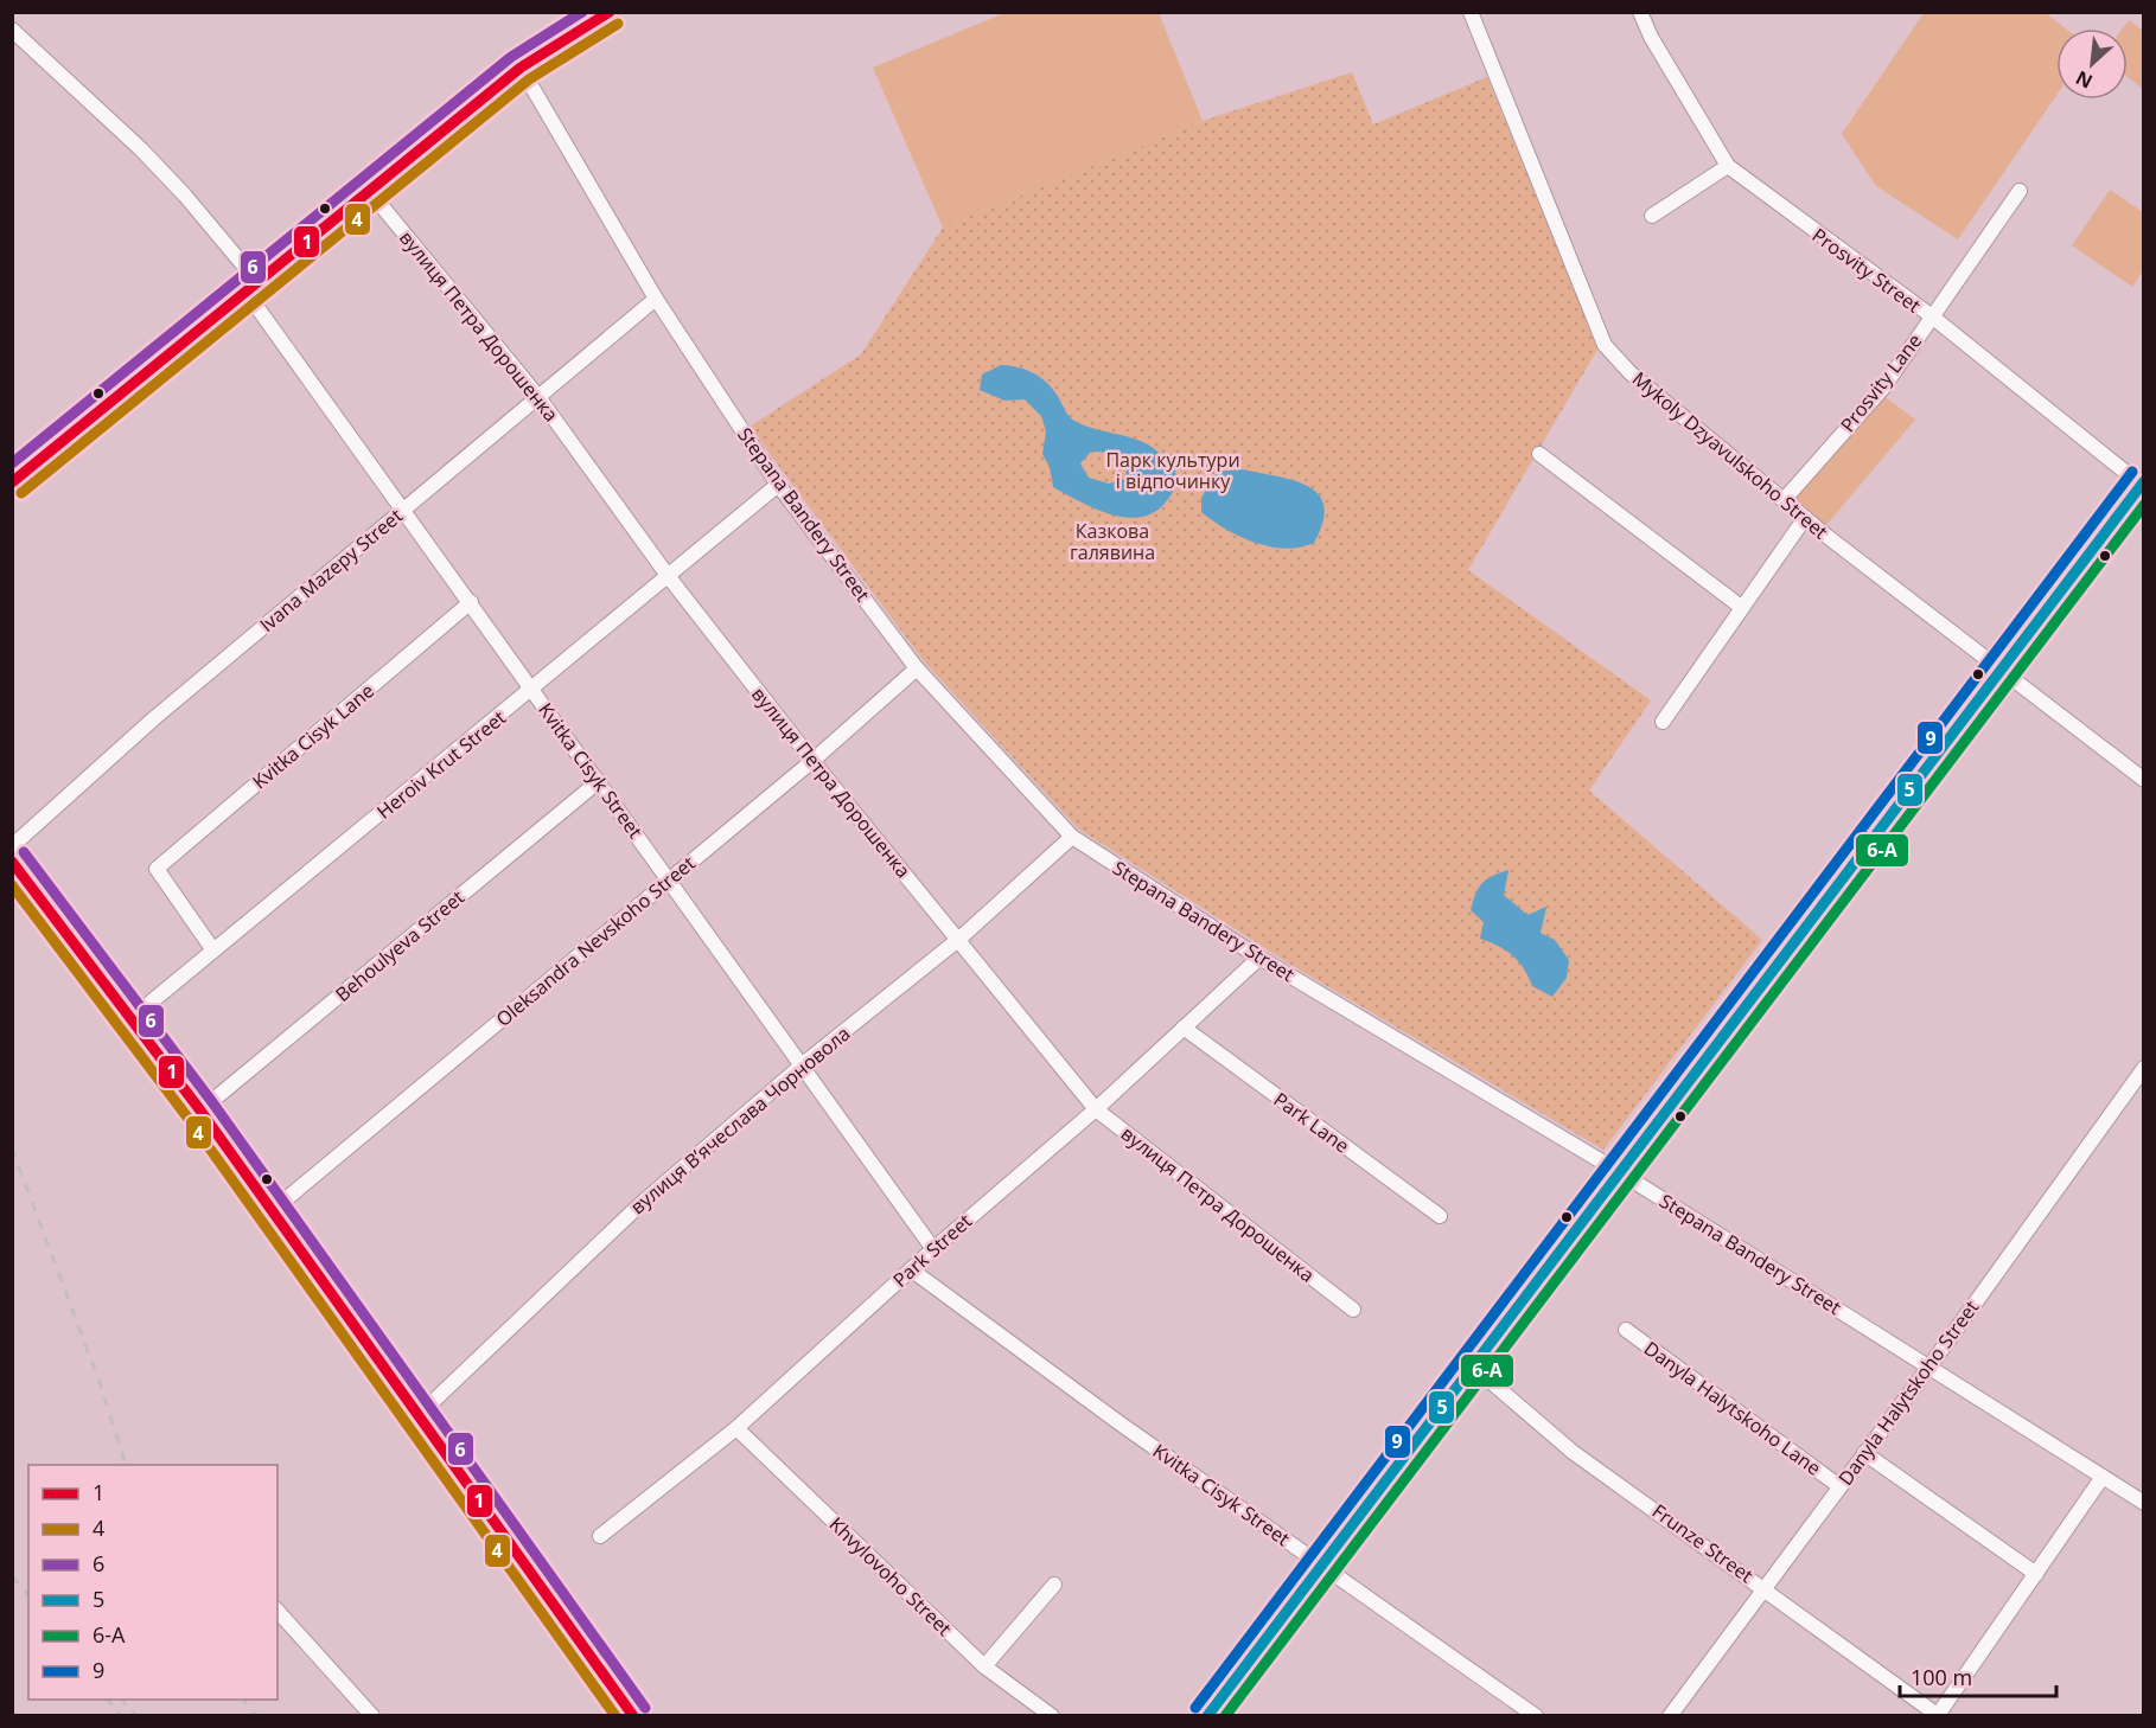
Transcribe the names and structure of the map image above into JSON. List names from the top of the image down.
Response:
{
  "streets": {
    "street": [
      "Prosvity Street",
      "вулиця Петра Дорошенка",
      "Prosvity Lane",
      "Mykoly Dzyavulskoho Street",
      "Stepana Bandery Street",
      "Ivana Mazepy Street",
      "Kvitka Cisyk Lane",
      "Heroiv Krut Street",
      "Kvitka Cisyk Street",
      "Oleksandra Nevskoho Street",
      "Behoulyeva Street",
      "вулиця Вʼячеслава Чорновола",
      "Park Lane",
      "Park Street",
      "Danyla Halytskoho Street",
      "Danyla Halytskoho Lane",
      "Frunze Street",
      "Khvylovoho Street"
    ]
  },
  "crossings": [
    ["Prosvity Street", "Prosvity Lane"],
    ["вулиця Петра Дорошенка", "Ivana Mazepy Street"],
    ["вулиця Петра Дорошенка", "Heroiv Krut Street"],
    ["вулиця Петра Дорошенка", "Oleksandra Nevskoho Street"],
    ["вулиця Петра Дорошенка", "вулиця Вʼячеслава Чорновола"],
    ["вулиця Петра Дорошенка", "Park Street"],
    ["Prosvity Lane", "Mykoly Dzyavulskoho Street"],
    ["Stepana Bandery Street", "Ivana Mazepy Street"],
    ["Stepana Bandery Street", "Heroiv Krut Street"],
    ["Stepana Bandery Street", "Oleksandra Nevskoho Street"],
    ["Stepana Bandery Street", "вулиця Вʼячеслава Чорновола"],
    ["Stepana Bandery Street", "Park Street"],
    ["Stepana Bandery Street", "Danyla Halytskoho Street"],
    ["Ivana Mazepy Street", "Kvitka Cisyk Street"],
    ["Kvitka Cisyk Lane", "Heroiv Krut Street"],
    ["Kvitka Cisyk Lane", "Kvitka Cisyk Street"],
    ["Heroiv Krut Street", "Kvitka Cisyk Street"],
    ["Kvitka Cisyk Street", "Oleksandra Nevskoho Street"],
    ["Kvitka Cisyk Street", "Behoulyeva Street"],
    ["Kvitka Cisyk Street", "вулиця Вʼячеслава Чорновола"],
    ["Kvitka Cisyk Street", "Park Street"],
    ["Park Lane", "Park Street"],
    ["Park Street", "Khvylovoho Street"],
    ["Danyla Halytskoho Street", "Danyla Halytskoho Lane"],
    ["Danyla Halytskoho Street", "Frunze Street"]
  ],
  "parks": ["Парк культури і відпочинку", "Казкова галявина"],
  "lines": [
    "transit line 1",
    "transit line 6",
    "transit line 4",
    "transit line 9",
    "transit line 5",
    "transit line 6-А"
  ],
  "legend": [
    "1",
    "4",
    "6",
    "5",
    "6-А",
    "9"
  ],
  "scale_bar": "100 m",
  "north": "bottom left"
}
